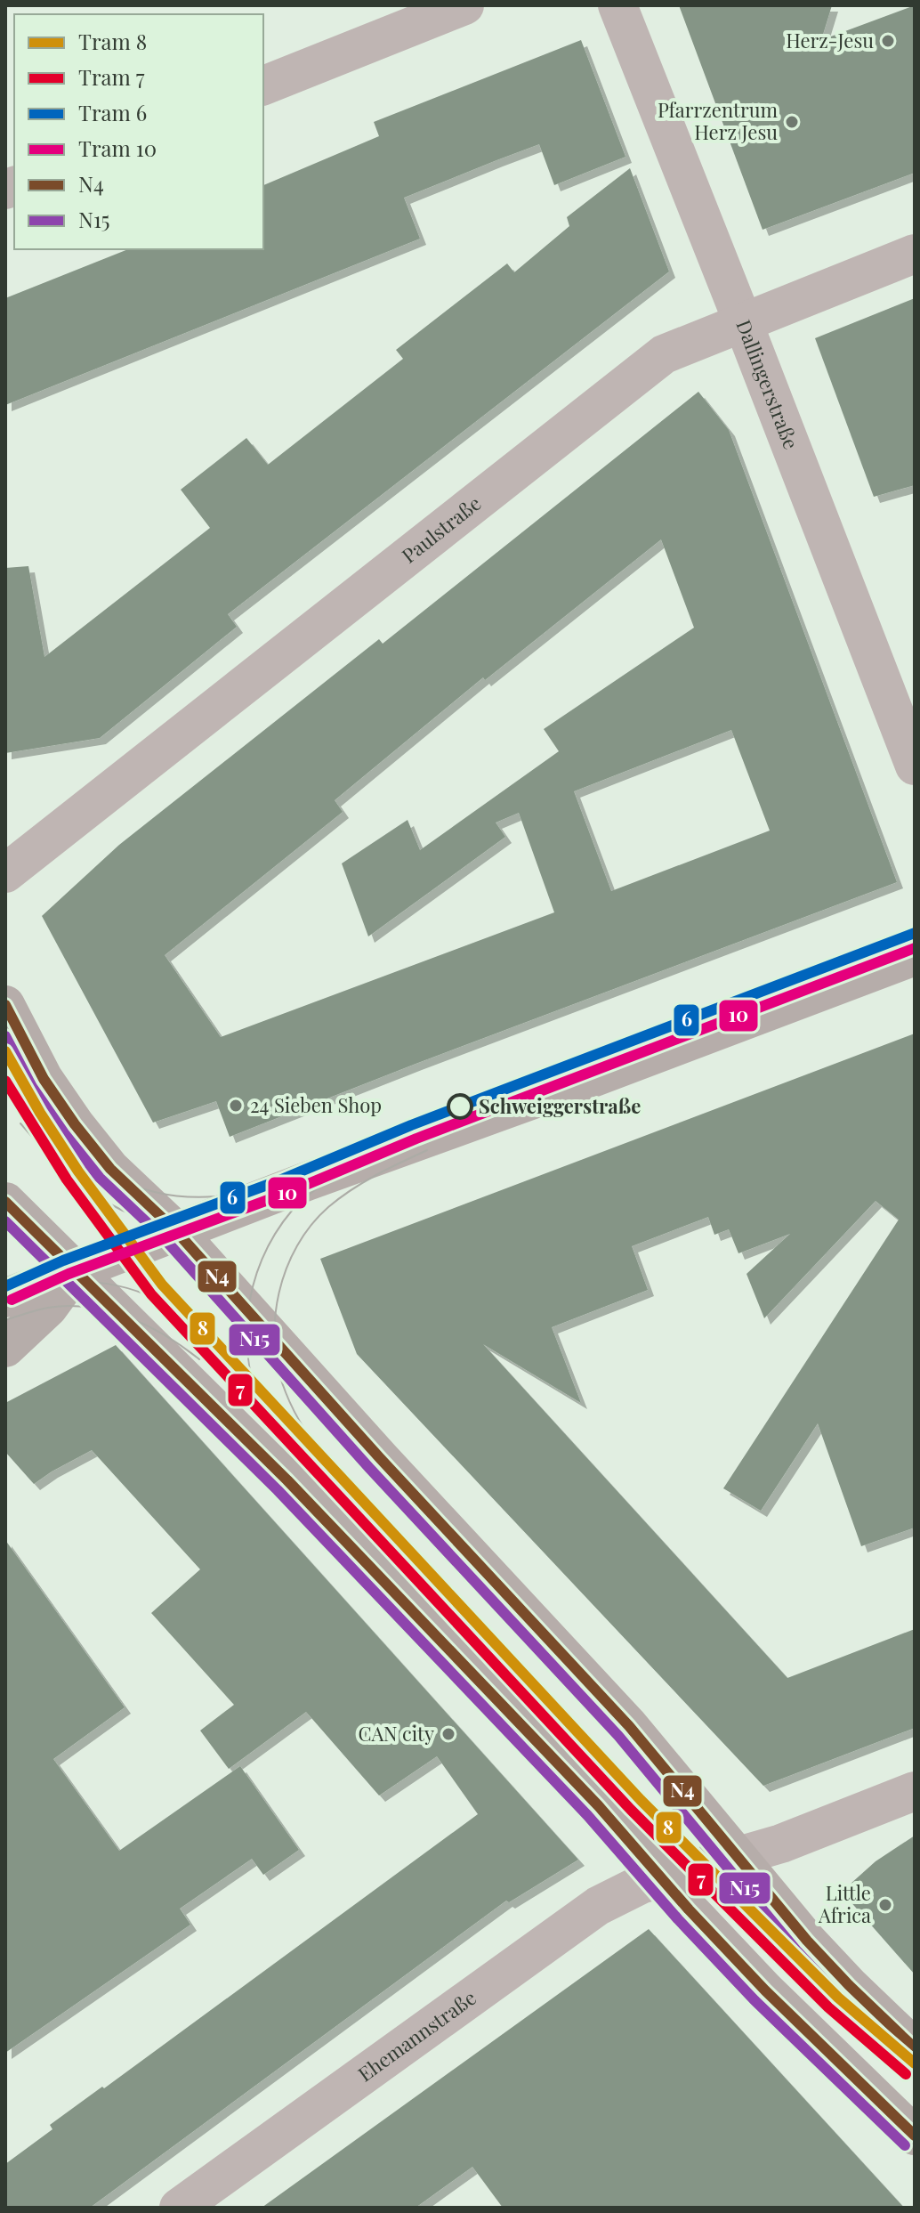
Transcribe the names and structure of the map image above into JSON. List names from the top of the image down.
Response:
{
  "streets": {
    "street": ["Dallingerstraße", "Paulstraße", "Ehemannstraße"]
  },
  "crossings": [
    ["Dallingerstraße", "Paulstraße"]
  ],
  "places": [
    "Herz-Jesu",
    "Pfarrzentrum Herz Jesu",
    "24 Sieben Shop",
    "Schweiggerstraße",
    "CAN city",
    "Little Africa"
  ],
  "lines": [
    "tram line 6",
    "tram line 10",
    "transit line N4",
    "transit line N15",
    "tram line 8",
    "tram line 7"
  ],
  "legend": [
    "Tram 8",
    "Tram 7",
    "Tram 6",
    "Tram 10",
    "N4",
    "N15"
  ]
}
